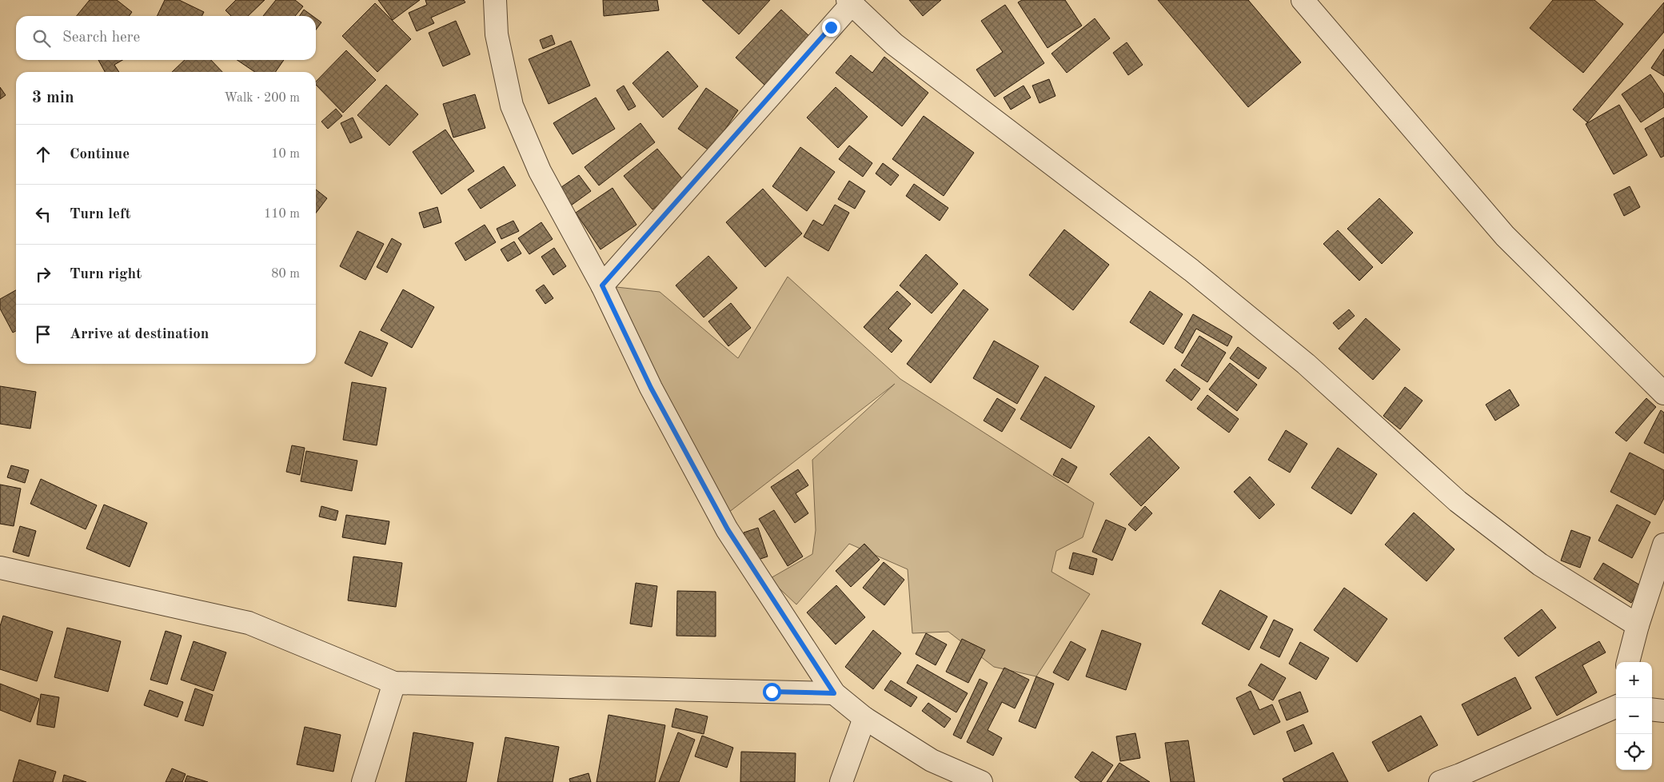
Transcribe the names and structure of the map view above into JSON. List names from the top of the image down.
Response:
{
  "page": {
    "search": "Search here",
    "heading": ["3 min", "Walk · 200 m"],
    "list": [
      ["Continue", "10 m"],
      ["Turn left", "110 m"],
      ["Turn right", "80 m"],
      "Arrive at destination"
    ],
    "map_buttons": ["+", "−"]
  }
}
